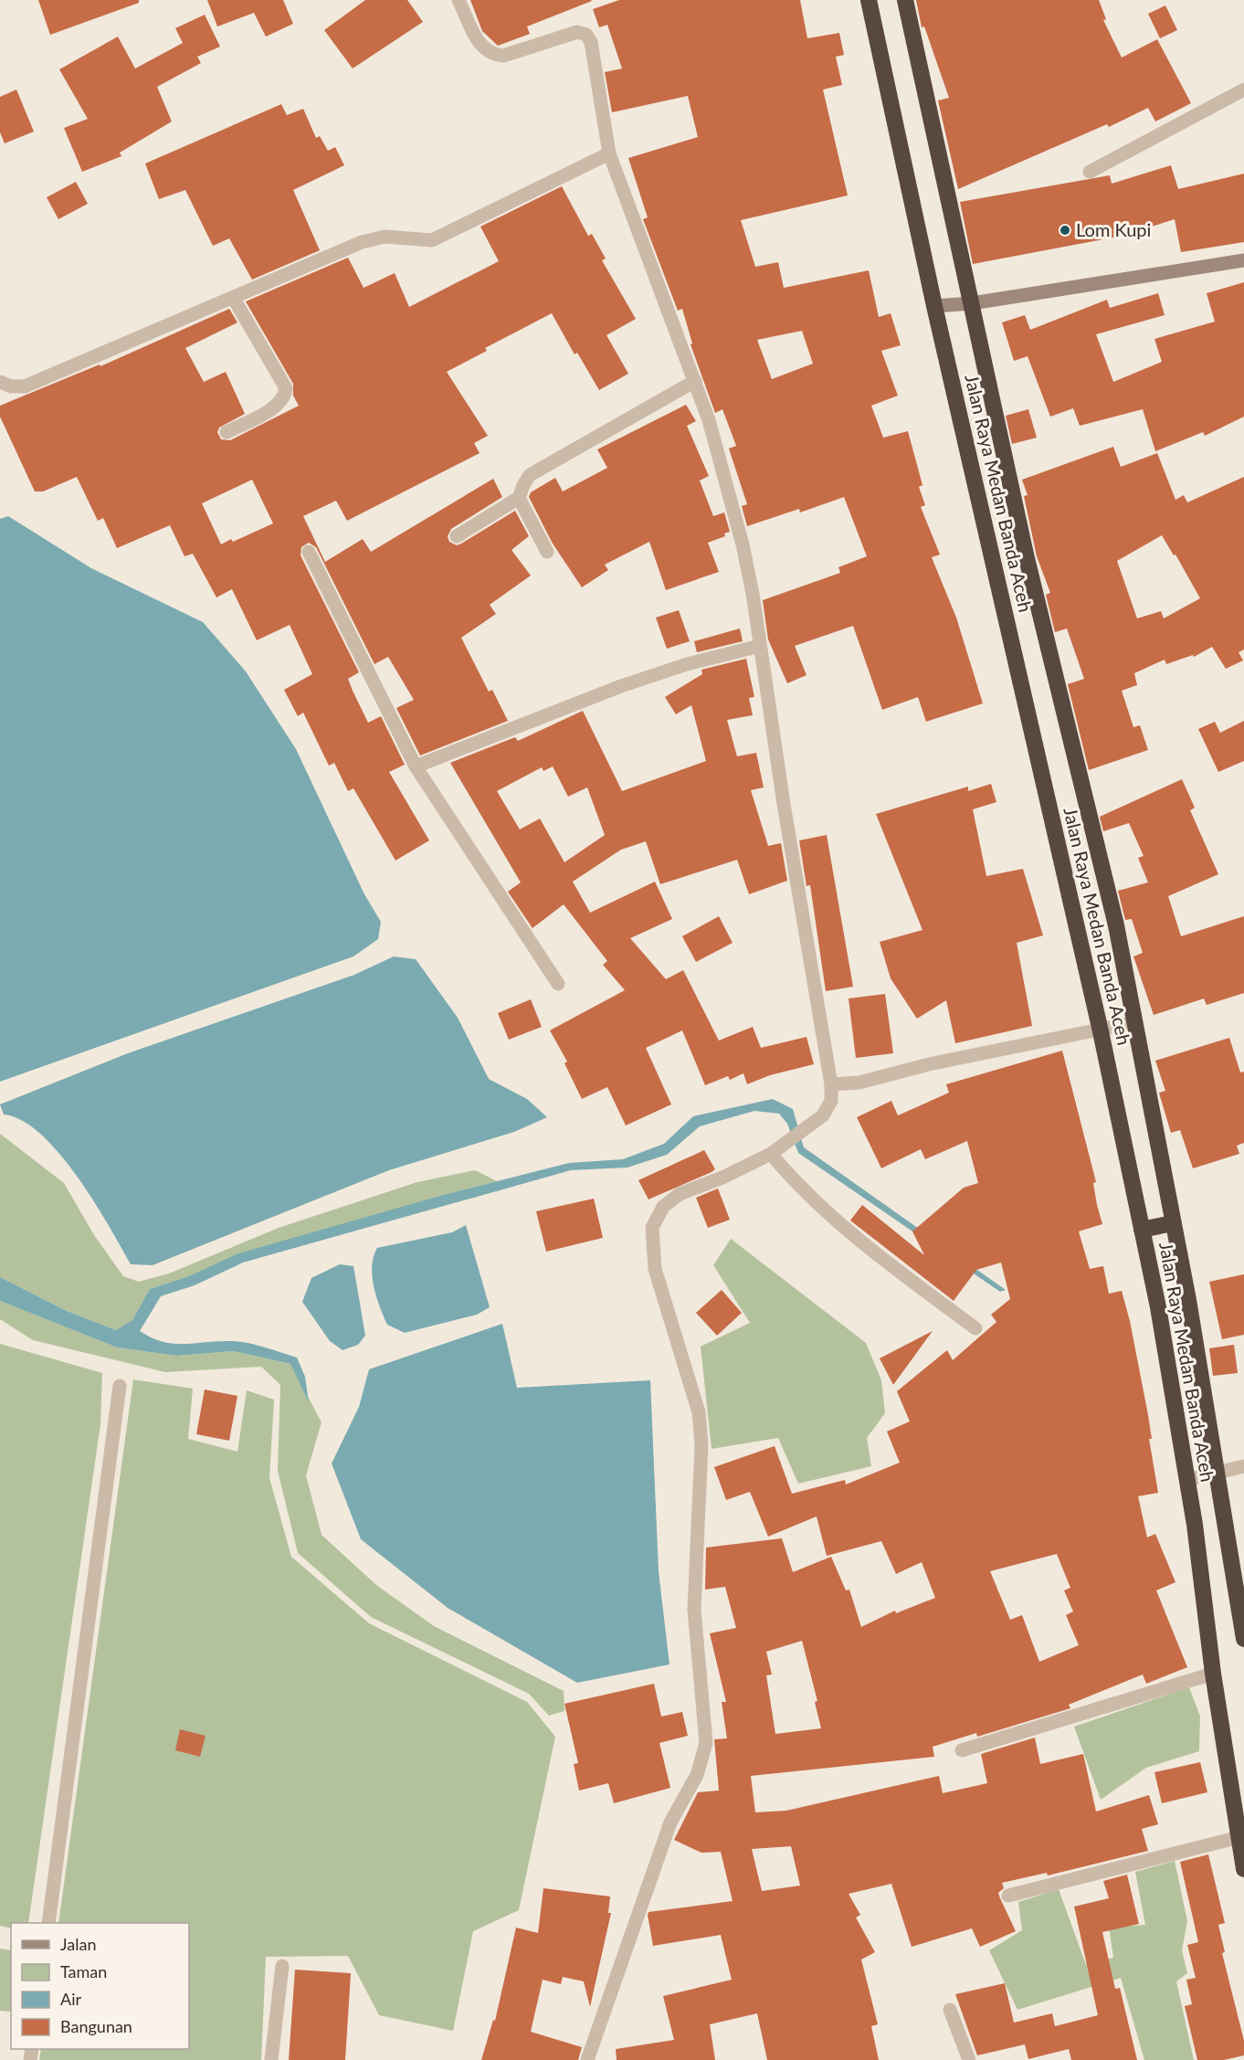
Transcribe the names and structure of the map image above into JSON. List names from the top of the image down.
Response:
{
  "streets": {
    "highway": ["Jalan Raya Medan Banda Aceh"]
  },
  "places": ["Lom Kupi"],
  "legend": [
    "Jalan",
    "Taman",
    "Air",
    "Bangunan"
  ]
}
